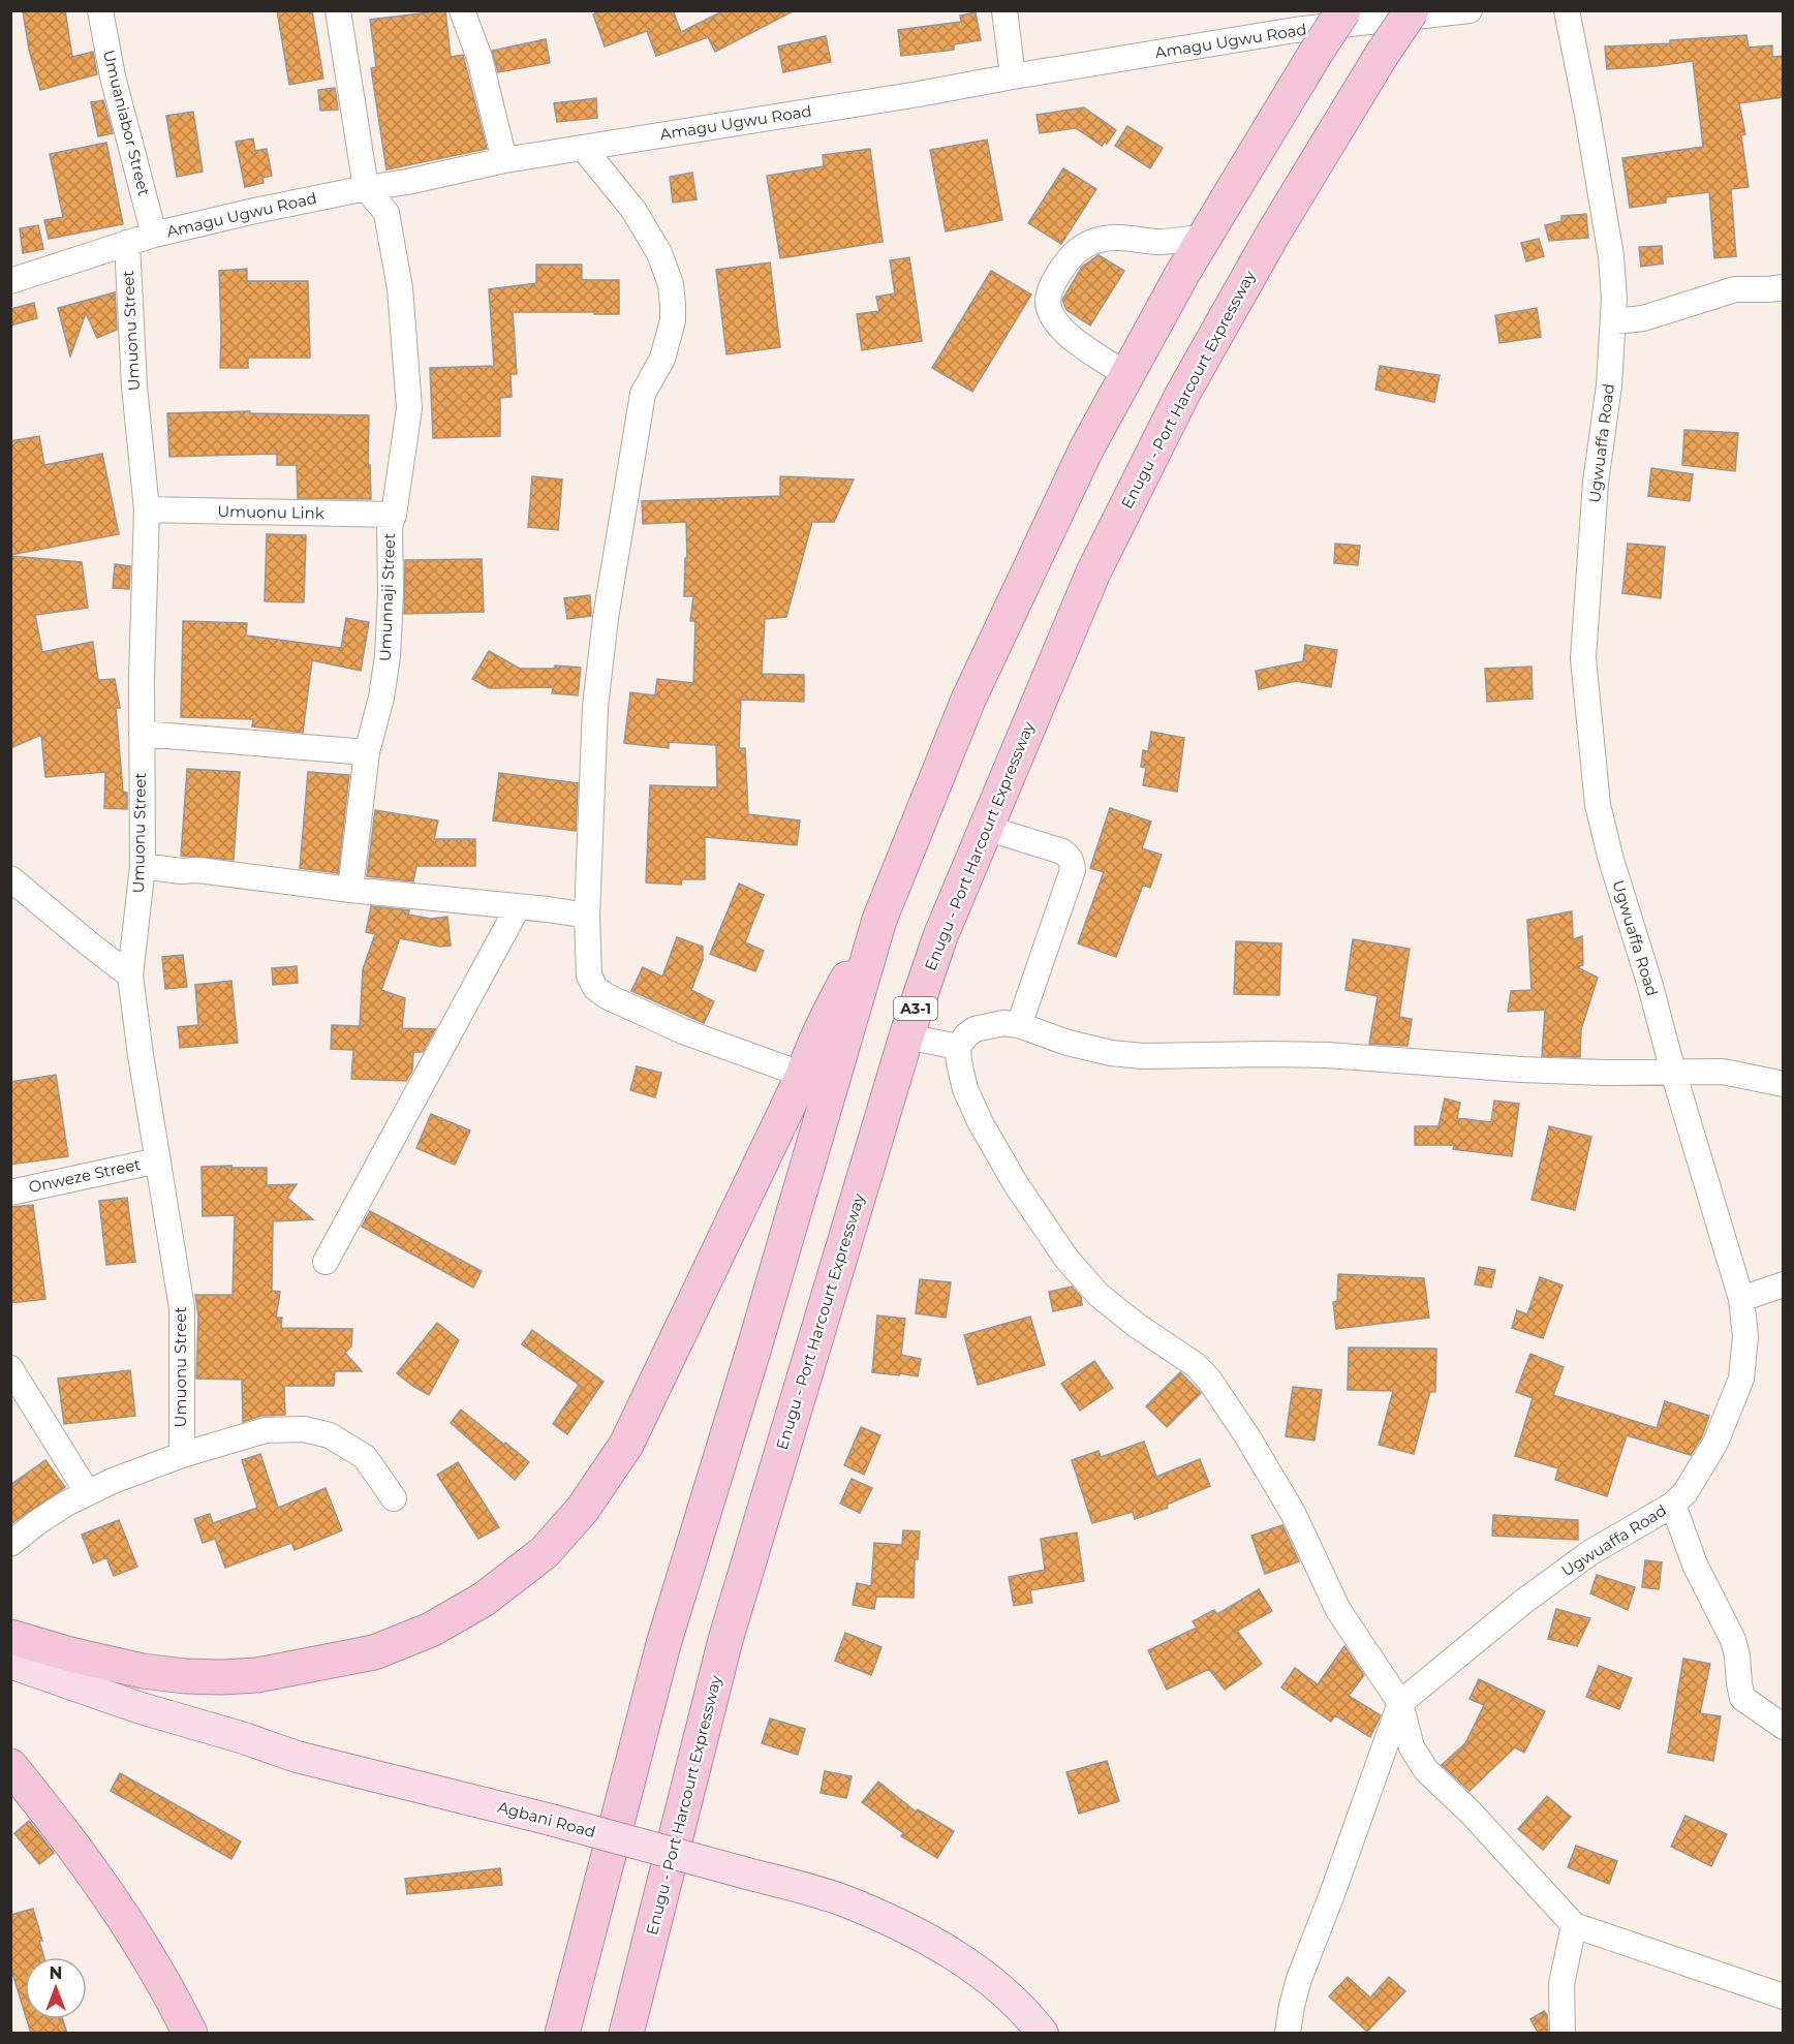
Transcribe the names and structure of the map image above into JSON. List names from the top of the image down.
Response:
{
  "streets": {
    "highway": ["Enugu - Port Harcourt Expressway", "A3-1"],
    "main road": ["Agbani Road"],
    "street": [
      "Amagu Ugwu Road",
      "Umuaniabor Street",
      "Umuonu Street",
      "Ugwuaffa Road",
      "Umuonu Link",
      "Umunnaji Street",
      "Onweze Street"
    ]
  },
  "crossings": [
    ["Amagu Ugwu Road", "Umuaniabor Street"],
    ["Amagu Ugwu Road", "Umuonu Street"],
    ["Amagu Ugwu Road", "Umunnaji Street"],
    ["Umuonu Street", "Umuonu Link"],
    ["Umuonu Street", "Onweze Street"],
    ["Umuonu Link", "Umunnaji Street"]
  ],
  "north": "top"
}
